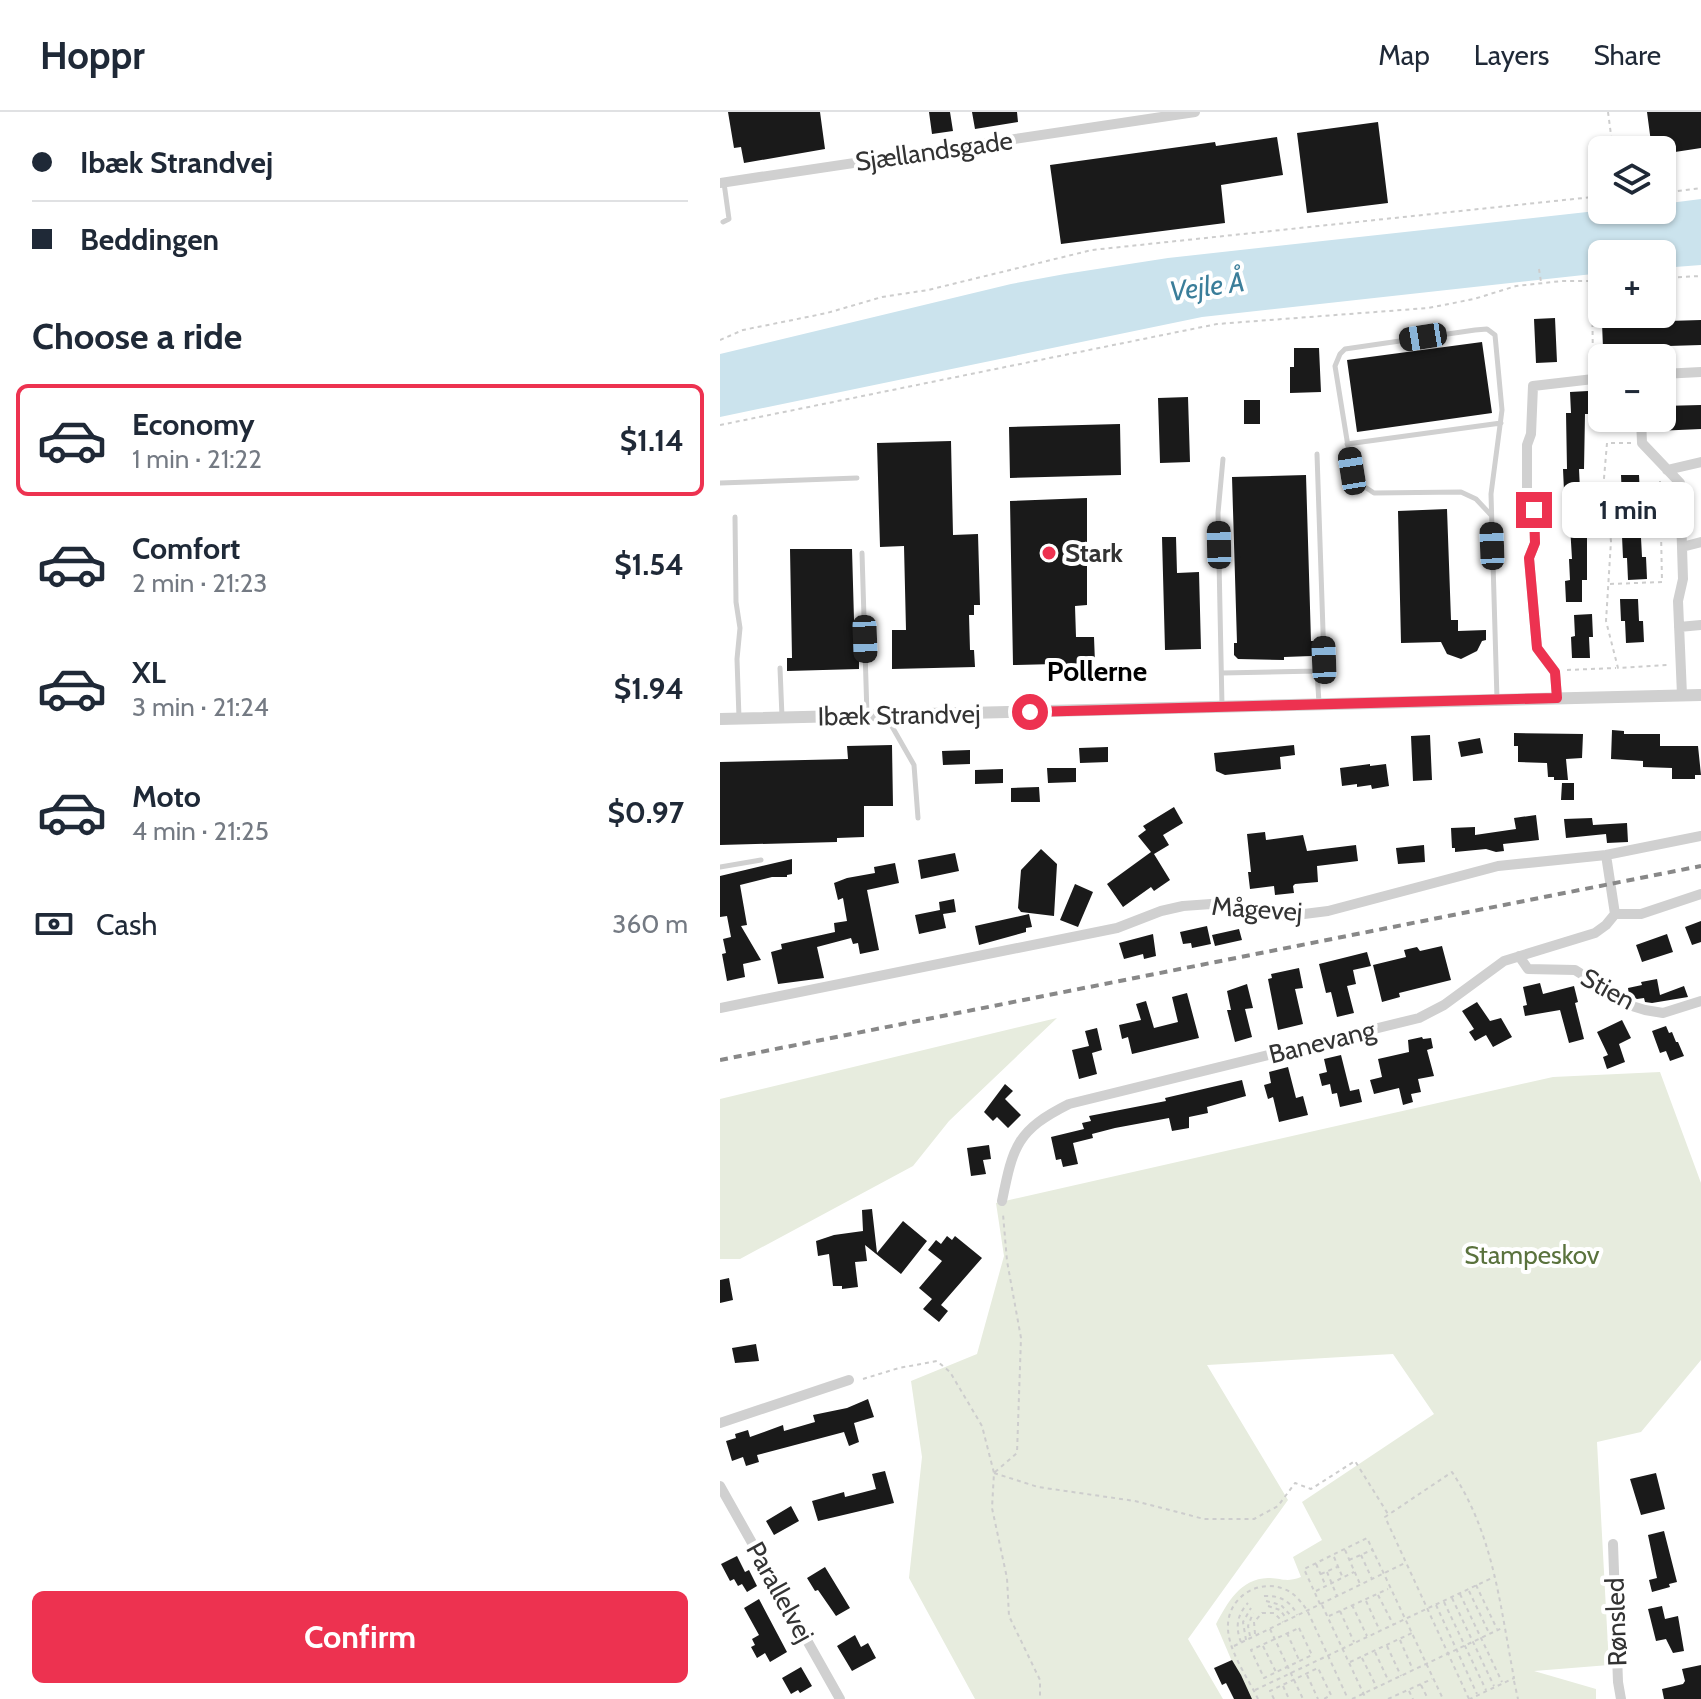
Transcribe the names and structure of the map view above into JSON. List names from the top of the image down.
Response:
{
  "streets": {
    "street": [
      "Sjællandsgade",
      "Ibæk Strandvej",
      "Mågevej",
      "Stien",
      "Banevang",
      "Parallelvej",
      "Rønsled"
    ]
  },
  "crossings": [
    ["Stien", "Banevang"]
  ],
  "districts": ["Pollerne"],
  "water": ["Vejle Å"],
  "parks": ["Stampeskov"],
  "places": ["Stark"],
  "page": {
    "header": "Hoppr",
    "nav": ["Map", "Layers", "Share"],
    "banner": ["Ibæk Strandvej", "Beddingen"],
    "map_buttons": ["+", "−"],
    "heading": "Choose a ride",
    "list": [
      {
        "name": "Economy",
        "note": "1 min · 21:22",
        "value": "$1.14"
      },
      {
        "name": "Comfort",
        "note": "2 min · 21:23",
        "value": "$1.54"
      },
      {
        "name": "XL",
        "note": "3 min · 21:24",
        "value": "$1.94"
      },
      {
        "name": "Moto",
        "note": "4 min · 21:25",
        "value": "$0.97"
      }
    ],
    "bubble": "1 min",
    "pay": ["Cash", "360 m"],
    "buttons": "Confirm"
  }
}
